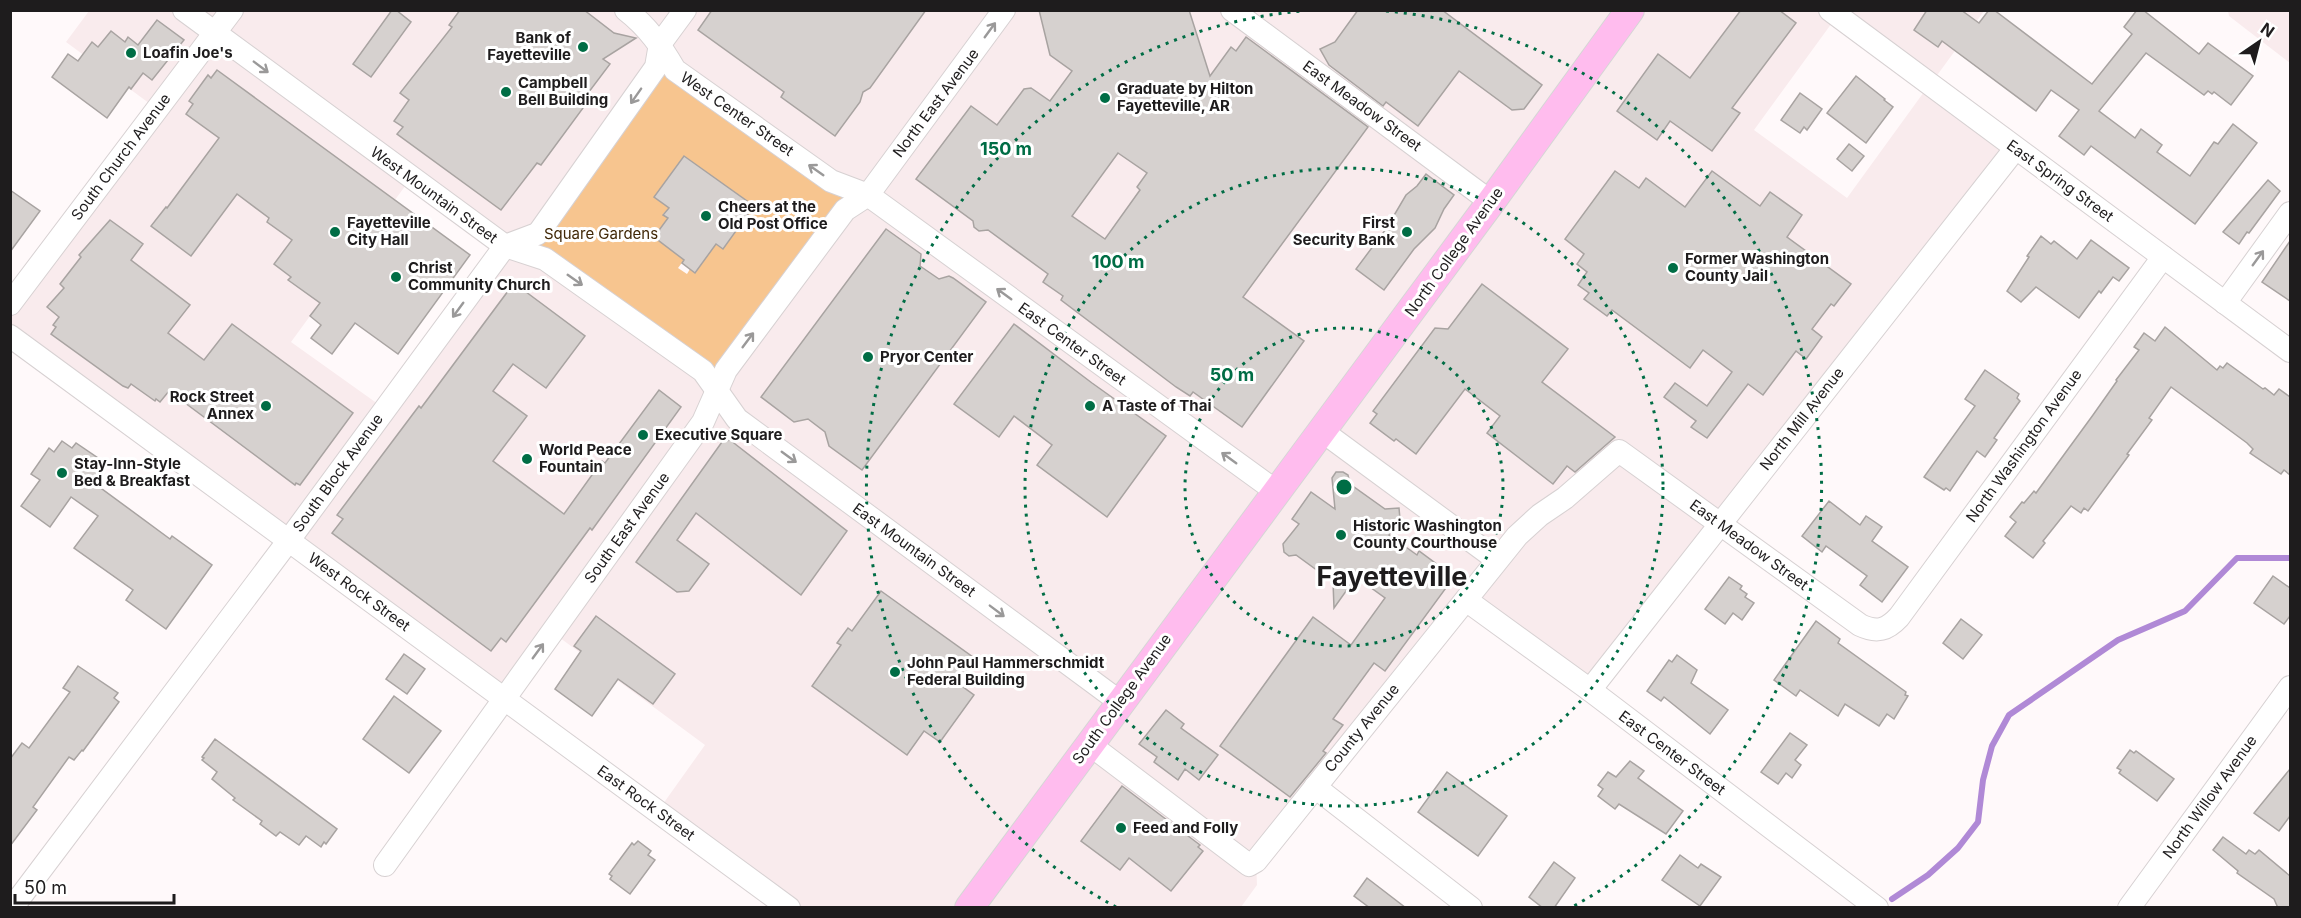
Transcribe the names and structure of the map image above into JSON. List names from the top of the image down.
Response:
{
  "streets": {
    "main road": ["North College Avenue", "South College Avenue"],
    "street": [
      "North East Avenue",
      "East Meadow Street",
      "West Center Street",
      "South Church Avenue",
      "East Spring Street",
      "West Mountain Street",
      "East Center Street",
      "North Mill Avenue",
      "North Washington Avenue",
      "South Block Avenue",
      "South East Avenue",
      "East Mountain Street",
      "West Rock Street",
      "County Avenue",
      "North Willow Avenue",
      "East Rock Street"
    ]
  },
  "crossings": [
    ["North East Avenue", "West Center Street"],
    ["North East Avenue", "East Center Street"],
    ["North East Avenue", "South East Avenue"],
    ["East Meadow Street", "North College Avenue"],
    ["East Meadow Street", "North Mill Avenue"],
    ["East Meadow Street", "North Washington Avenue"],
    ["East Meadow Street", "County Avenue"],
    ["West Center Street", "East Center Street"],
    ["West Center Street", "South East Avenue"],
    ["South Church Avenue", "West Mountain Street"],
    ["East Spring Street", "North Mill Avenue"],
    ["East Spring Street", "North Washington Avenue"],
    ["West Mountain Street", "South Block Avenue"],
    ["West Mountain Street", "South East Avenue"],
    ["West Mountain Street", "East Mountain Street"],
    ["North College Avenue", "East Center Street"],
    ["North College Avenue", "South College Avenue"],
    ["East Center Street", "North Mill Avenue"],
    ["East Center Street", "South East Avenue"],
    ["East Center Street", "South College Avenue"],
    ["East Center Street", "County Avenue"],
    ["South Block Avenue", "West Rock Street"],
    ["South East Avenue", "East Mountain Street"],
    ["South East Avenue", "West Rock Street"],
    ["South East Avenue", "East Rock Street"],
    ["East Mountain Street", "South College Avenue"],
    ["West Rock Street", "East Rock Street"],
    ["South College Avenue", "County Avenue"]
  ],
  "one_way": [
    "North East Avenue",
    "West Center Street",
    "West Mountain Street",
    "East Center Street",
    "South Block Avenue",
    "South East Avenue",
    "East Mountain Street"
  ],
  "districts": ["Fayetteville"],
  "parks": ["Square Gardens"],
  "places": [
    "Bank of Fayetteville",
    "Loafin Joe's",
    "Campbell Bell Building",
    "Graduate by Hilton Fayetteville, AR",
    "Cheers at the Old Post Office",
    "Fayetteville City Hall",
    "First Security Bank",
    "Former Washington County Jail",
    "Christ Community Church",
    "Pryor Center",
    "Rock Street Annex",
    "A Taste of Thai",
    "Executive Square",
    "World Peace Fountain",
    "Stay-Inn-Style Bed & Breakfast",
    "Historic Washington County Courthouse",
    "John Paul Hammerschmidt Federal Building",
    "Feed and Folly"
  ],
  "scale_bar": "50 m",
  "north": "top right",
  "rings": ["150 m", "100 m", "50 m"]
}
